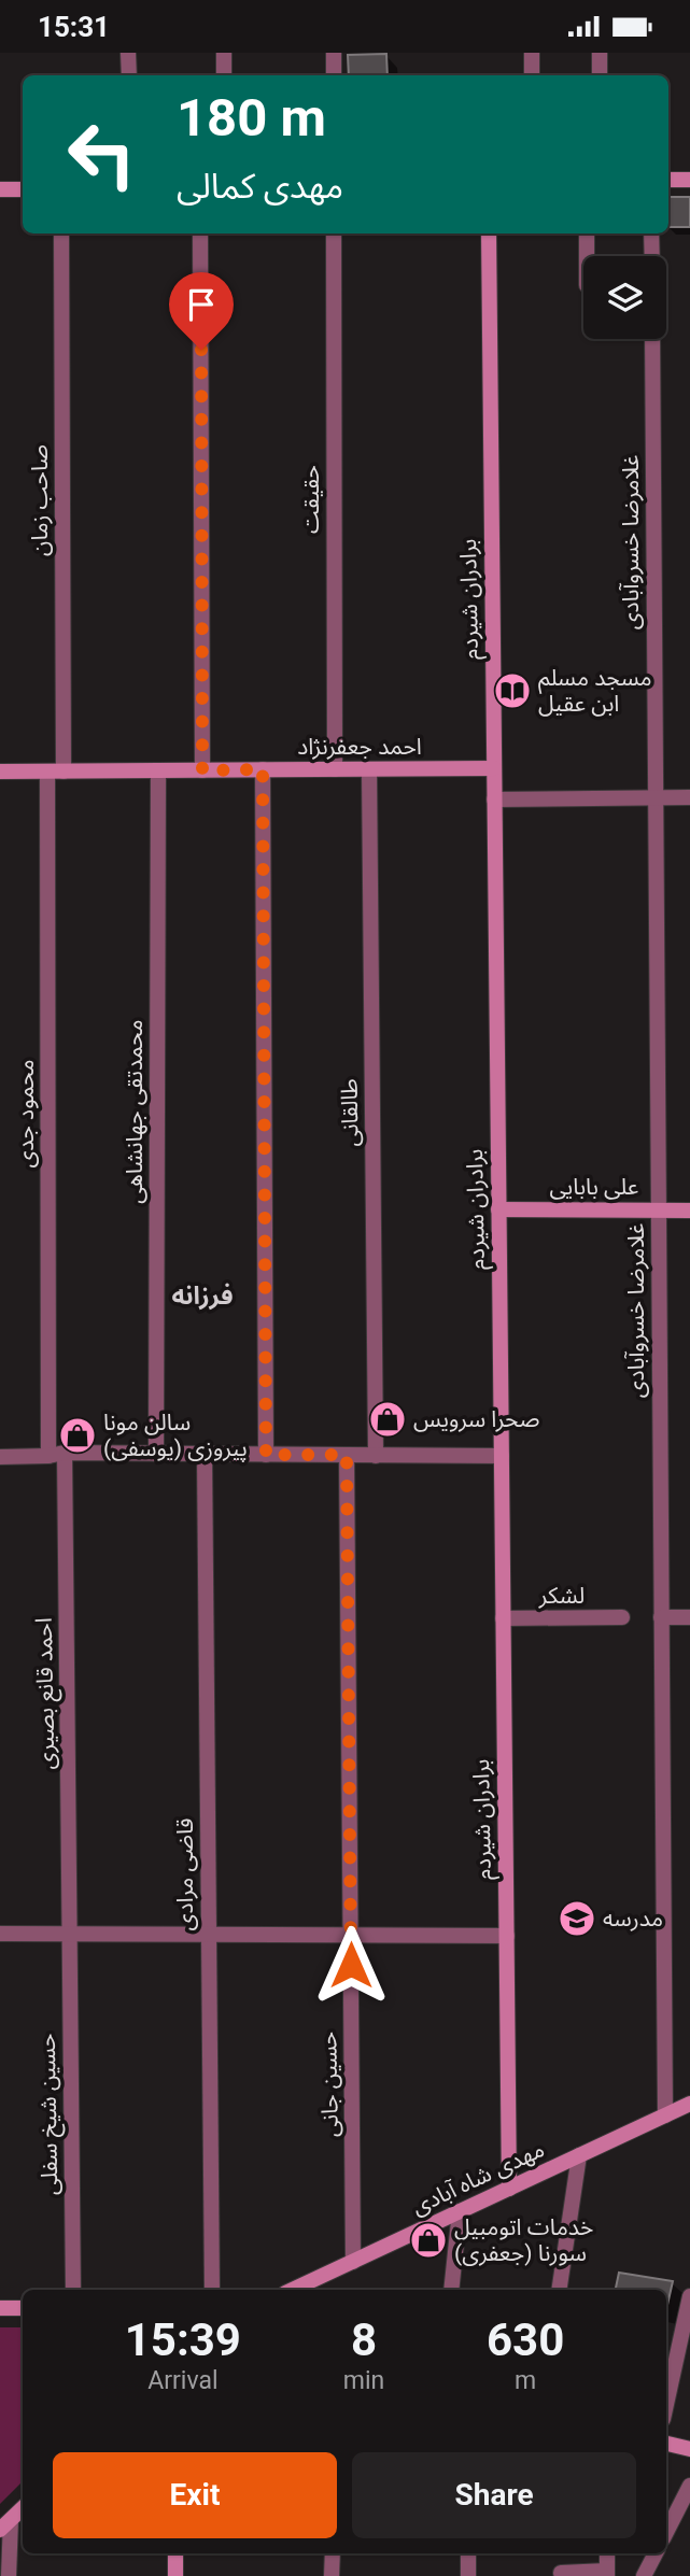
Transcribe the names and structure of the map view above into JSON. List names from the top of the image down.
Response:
{
  "streets": {
    "street": [
      "حقیقت",
      "صاحب زمان",
      "غلامرضا خسروآبادی",
      "برادران شیردم",
      "احمد جعفرنژاد",
      "محمدتقی جهانشاهی",
      "طالقانی",
      "محمود جدی",
      "علی بابایی",
      "لشكر",
      "احمد قانع بصیری",
      "قاضی مرادی",
      "حسین جانی",
      "حسین شیخ سفلی",
      "مهدی شاه آبادی"
    ]
  },
  "crossings": [
    ["حقیقت", "احمد جعفرنژاد"],
    ["صاحب زمان", "احمد جعفرنژاد"],
    ["صاحب زمان", "محمود جدی"],
    ["غلامرضا خسروآبادی", "علی بابایی"],
    ["غلامرضا خسروآبادی", "مهدی شاه آبادی"],
    ["برادران شیردم", "احمد جعفرنژاد"],
    ["برادران شیردم", "علی بابایی"],
    ["برادران شیردم", "لشكر"],
    ["برادران شیردم", "مهدی شاه آبادی"],
    ["احمد جعفرنژاد", "محمدتقی جهانشاهی"],
    ["احمد جعفرنژاد", "طالقانی"],
    ["احمد جعفرنژاد", "محمود جدی"],
    ["احمد قانع بصیری", "حسین شیخ سفلی"],
    ["حسین جانی", "مهدی شاه آبادی"]
  ],
  "districts": ["فرزانه"],
  "places": {
    "library": ["مسجد مسلم ابن عقیل"],
    "shop": ["صحرا سرویس", "سالن مونا پیروزی (یوسفی)", "خدمات اتومبیل سورنا (جعفری)"],
    "school or university": ["مدرسه"]
  },
  "page": {
    "status": "15:31",
    "turn": ["180 m", "مهدی کمالی"],
    "eta": [
      "15:39",
      "Arrival",
      "8",
      "min",
      "630",
      "m"
    ],
    "buttons": ["Exit", "Share"]
  }
}
